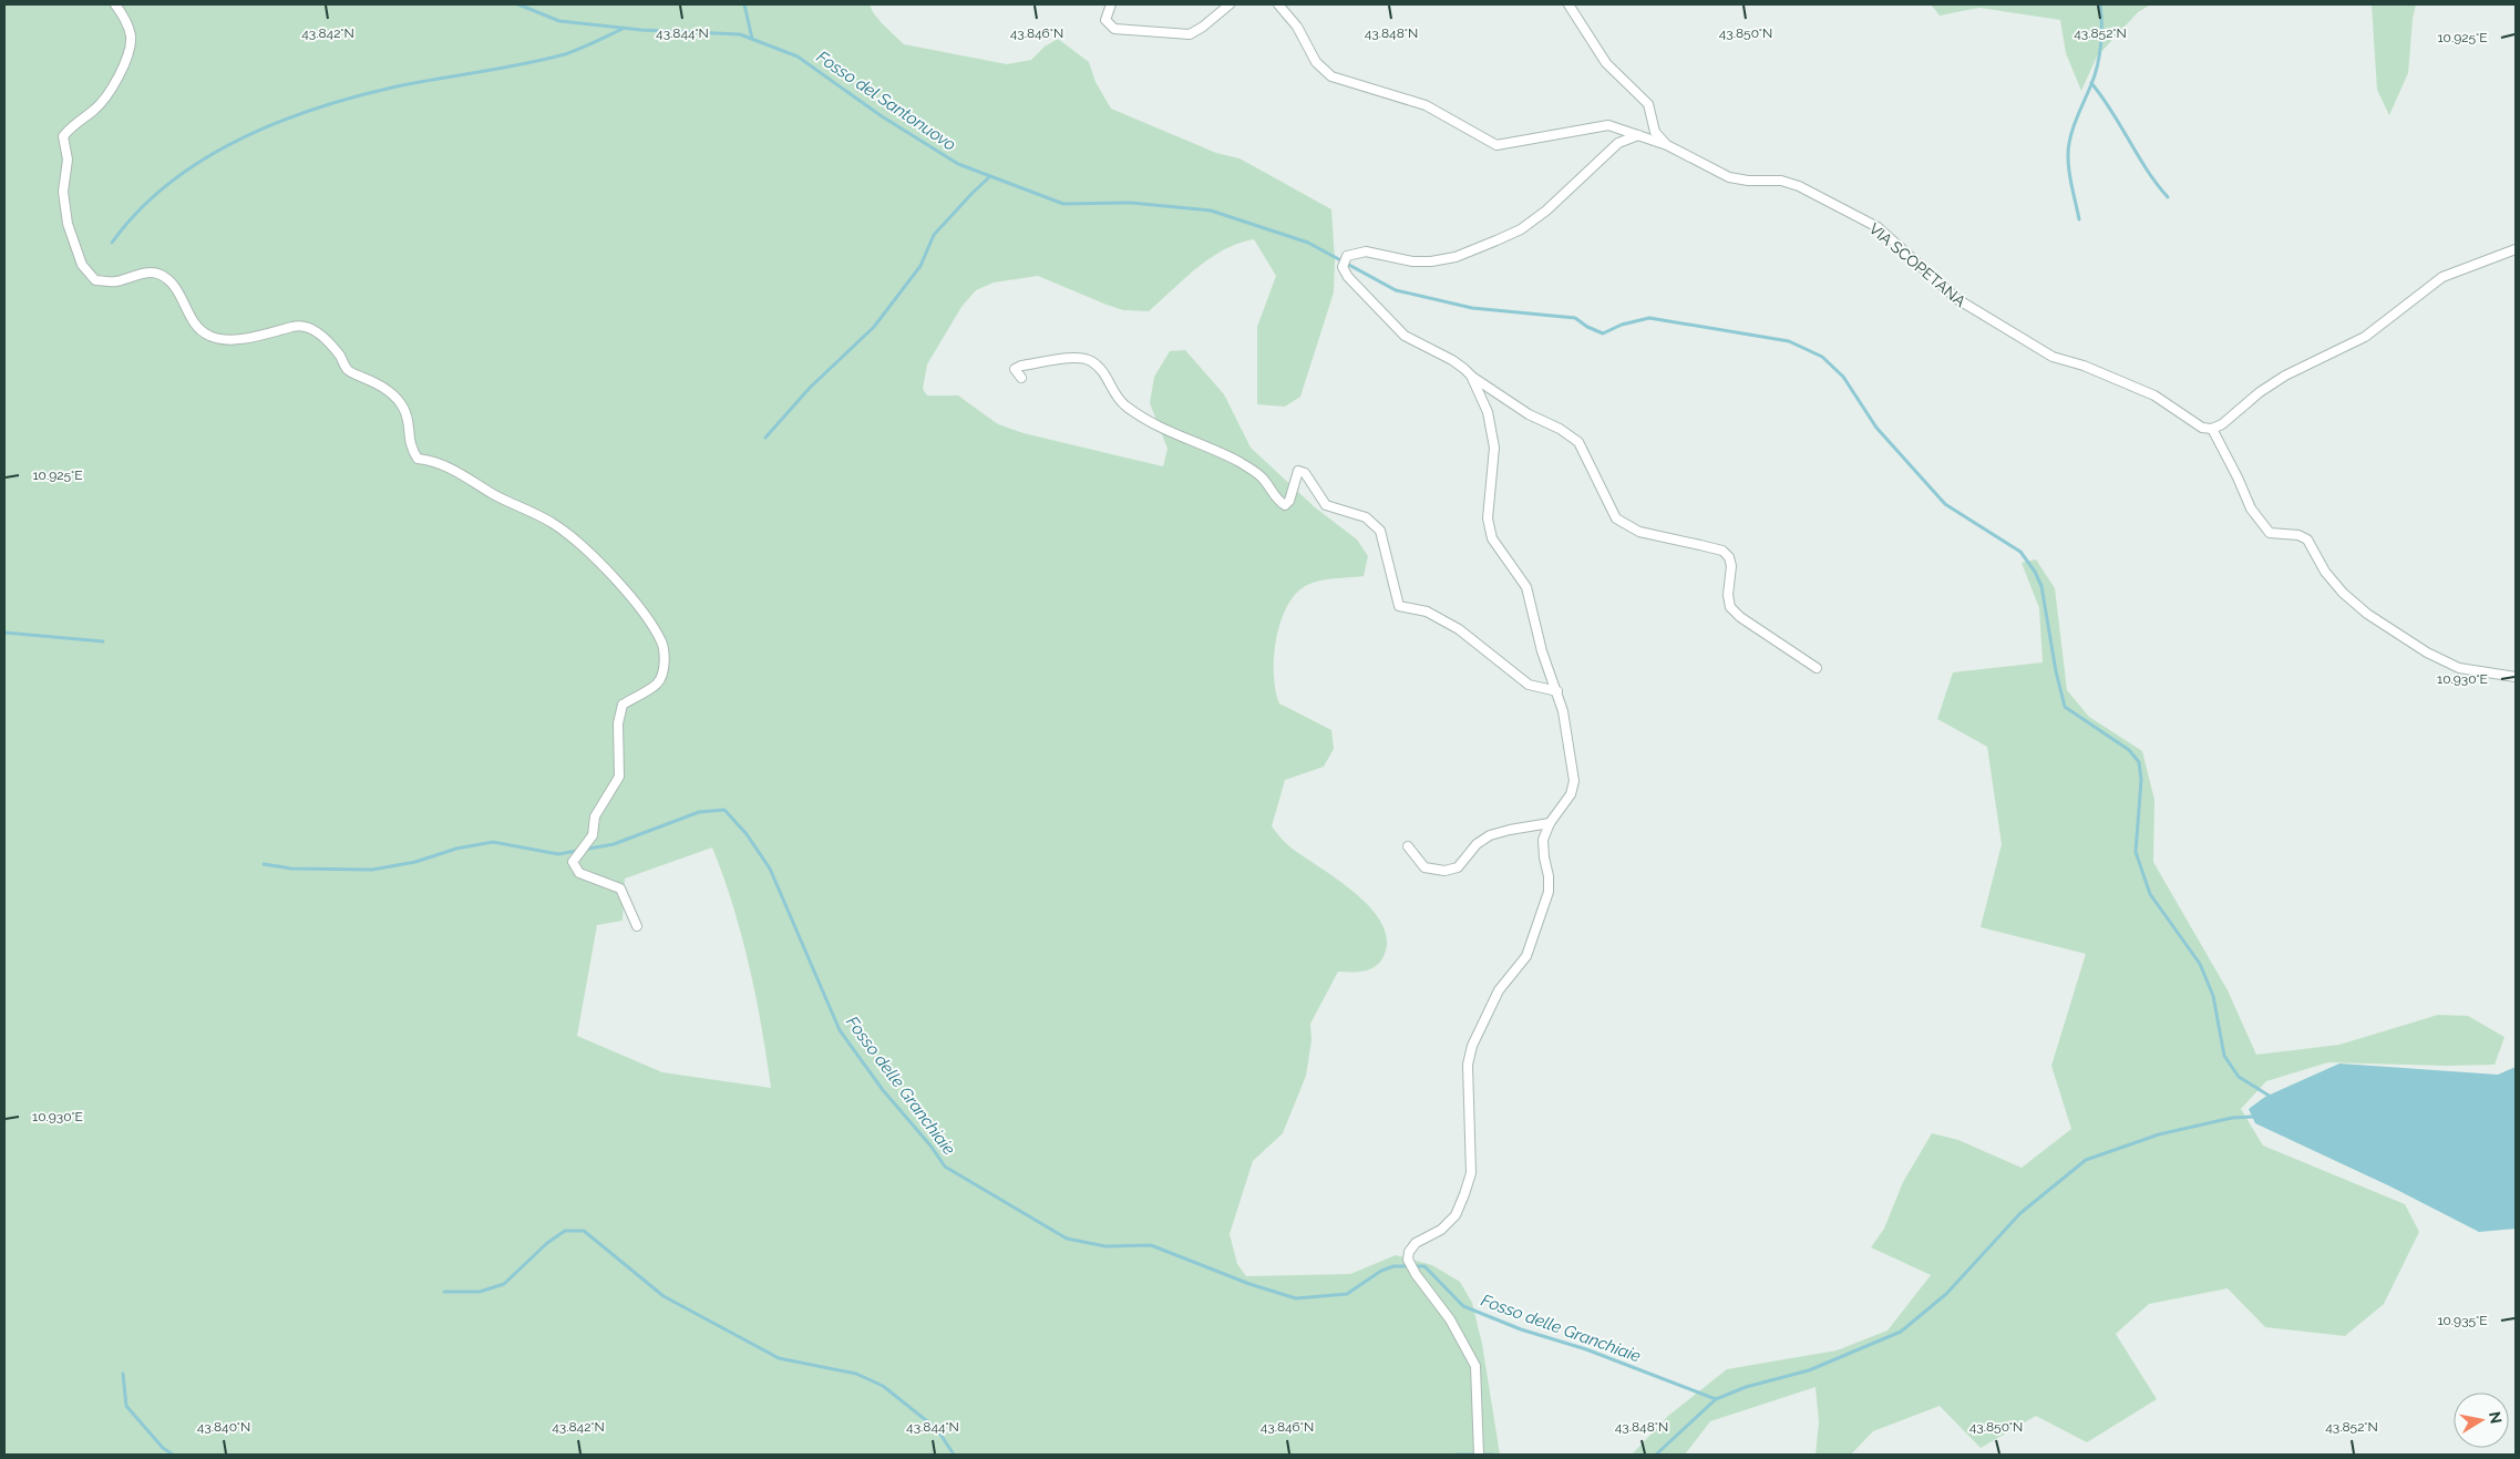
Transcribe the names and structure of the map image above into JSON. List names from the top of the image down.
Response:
{
  "streets": {
    "street": ["VIA SCOPETANA"]
  },
  "water": ["Fosso del Santonuovo", "Fosso delle Granchiaie"],
  "north": "right",
  "coordinates": [
    "43.842°N",
    "43.844°N",
    "43.846°N",
    "43.848°N",
    "43.850°N",
    "43.852°N",
    "10.925°E",
    "10.930°E",
    "10.935°E",
    "43.840°N"
  ]
}
